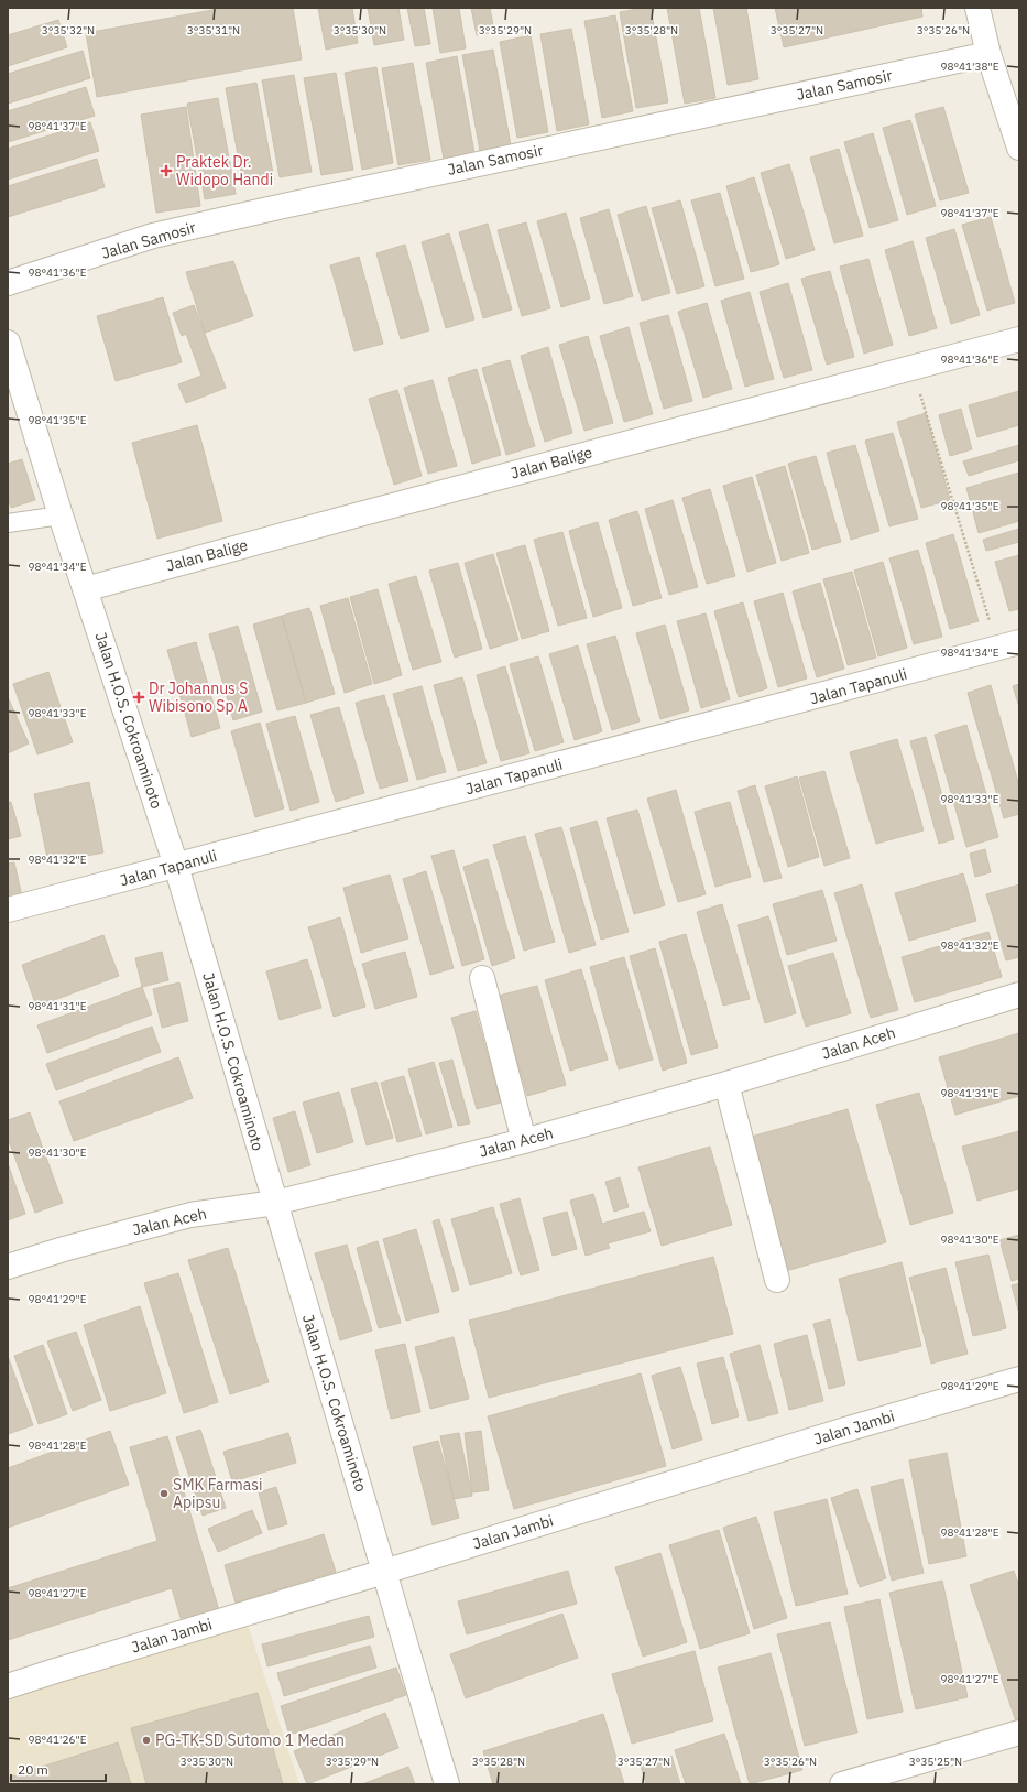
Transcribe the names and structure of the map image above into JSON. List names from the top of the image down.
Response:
{
  "streets": {
    "street": [
      "Jalan Samosir",
      "Jalan Balige",
      "Jalan Tapanuli",
      "Jalan H.O.S. Cokroaminoto",
      "Jalan Aceh",
      "Jalan Jambi"
    ]
  },
  "crossings": [
    ["Jalan Balige", "Jalan H.O.S. Cokroaminoto"],
    ["Jalan Tapanuli", "Jalan H.O.S. Cokroaminoto"],
    ["Jalan H.O.S. Cokroaminoto", "Jalan Aceh"],
    ["Jalan H.O.S. Cokroaminoto", "Jalan Jambi"]
  ],
  "places": {
    "health": ["Praktek Dr. Widopo Handi", "Dr Johannus S Wibisono Sp A"],
    "other": ["SMK Farmasi Apipsu", "PG-TK-SD Sutomo 1 Medan"]
  },
  "scale_bar": "20 m",
  "coordinates": [
    "3°35'32\"N",
    "3°35'31\"N",
    "3°35'30\"N",
    "3°35'29\"N",
    "3°35'28\"N",
    "3°35'27\"N",
    "3°35'26\"N",
    "98°41'38\"E",
    "98°41'37\"E",
    "98°41'36\"E",
    "98°41'35\"E",
    "98°41'34\"E",
    "98°41'33\"E",
    "98°41'32\"E",
    "98°41'31\"E",
    "98°41'30\"E",
    "98°41'29\"E",
    "98°41'28\"E",
    "98°41'27\"E",
    "98°41'26\"E",
    "3°35'25\"N"
  ]
}
